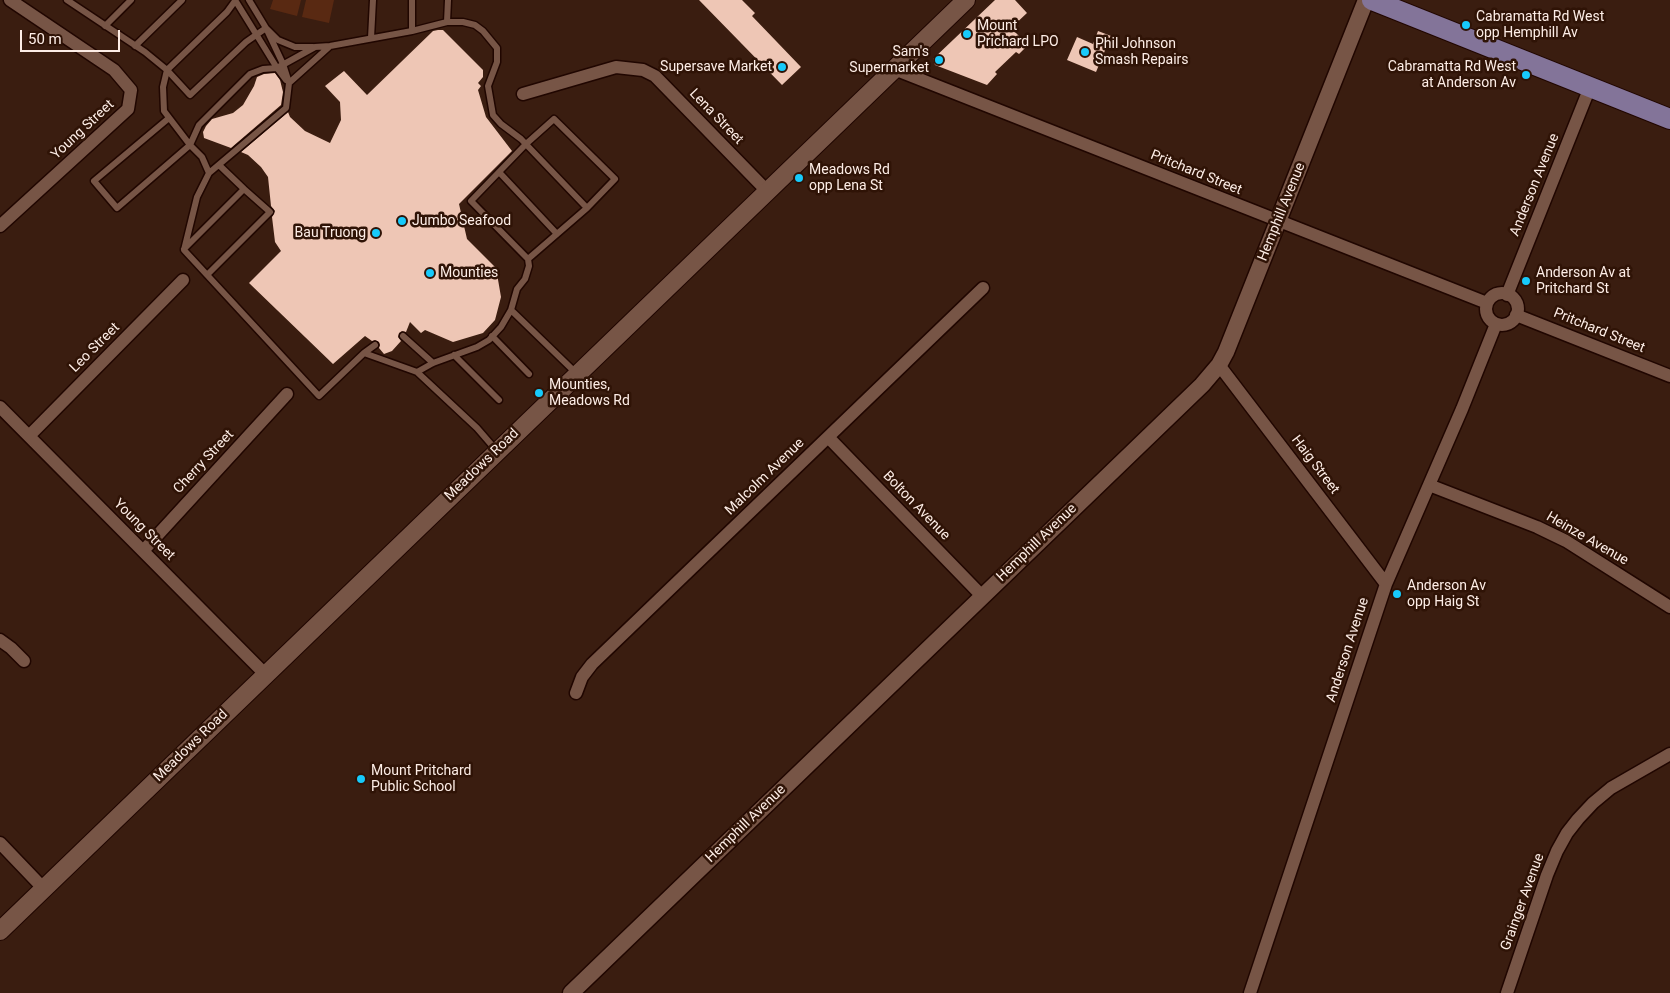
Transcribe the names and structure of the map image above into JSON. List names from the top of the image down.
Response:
{
  "streets": {
    "main road": ["Meadows Road"],
    "street": [
      "Lena Street",
      "Young Street",
      "Pritchard Street",
      "Anderson Avenue",
      "Hemphill Avenue",
      "Leo Street",
      "Cherry Street",
      "Haig Street",
      "Malcolm Avenue",
      "Bolton Avenue",
      "Heinze Avenue",
      "Grainger Avenue"
    ]
  },
  "crossings": [
    ["Lena Street", "Meadows Road"],
    ["Young Street", "Leo Street"],
    ["Young Street", "Cherry Street"],
    ["Young Street", "Meadows Road"],
    ["Pritchard Street", "Anderson Avenue"],
    ["Pritchard Street", "Hemphill Avenue"],
    ["Pritchard Street", "Meadows Road"],
    ["Anderson Avenue", "Haig Street"],
    ["Anderson Avenue", "Heinze Avenue"],
    ["Hemphill Avenue", "Haig Street"],
    ["Hemphill Avenue", "Bolton Avenue"],
    ["Malcolm Avenue", "Bolton Avenue"]
  ],
  "places": [
    "Cabramatta Rd West opp Hemphill Av",
    "Mount Prichard LPO",
    "Phil Johnson Smash Repairs",
    "Sam's Supermarket",
    "Supersave Market",
    "Cabramatta Rd West at Anderson Av",
    "Meadows Rd opp Lena St",
    "Jumbo Seafood",
    "Bau Truong",
    "Mounties",
    "Anderson Av at Pritchard St",
    "Mounties, Meadows Rd",
    "Anderson Av opp Haig St",
    "Mount Pritchard Public School"
  ],
  "scale_bar": "50 m"
}
